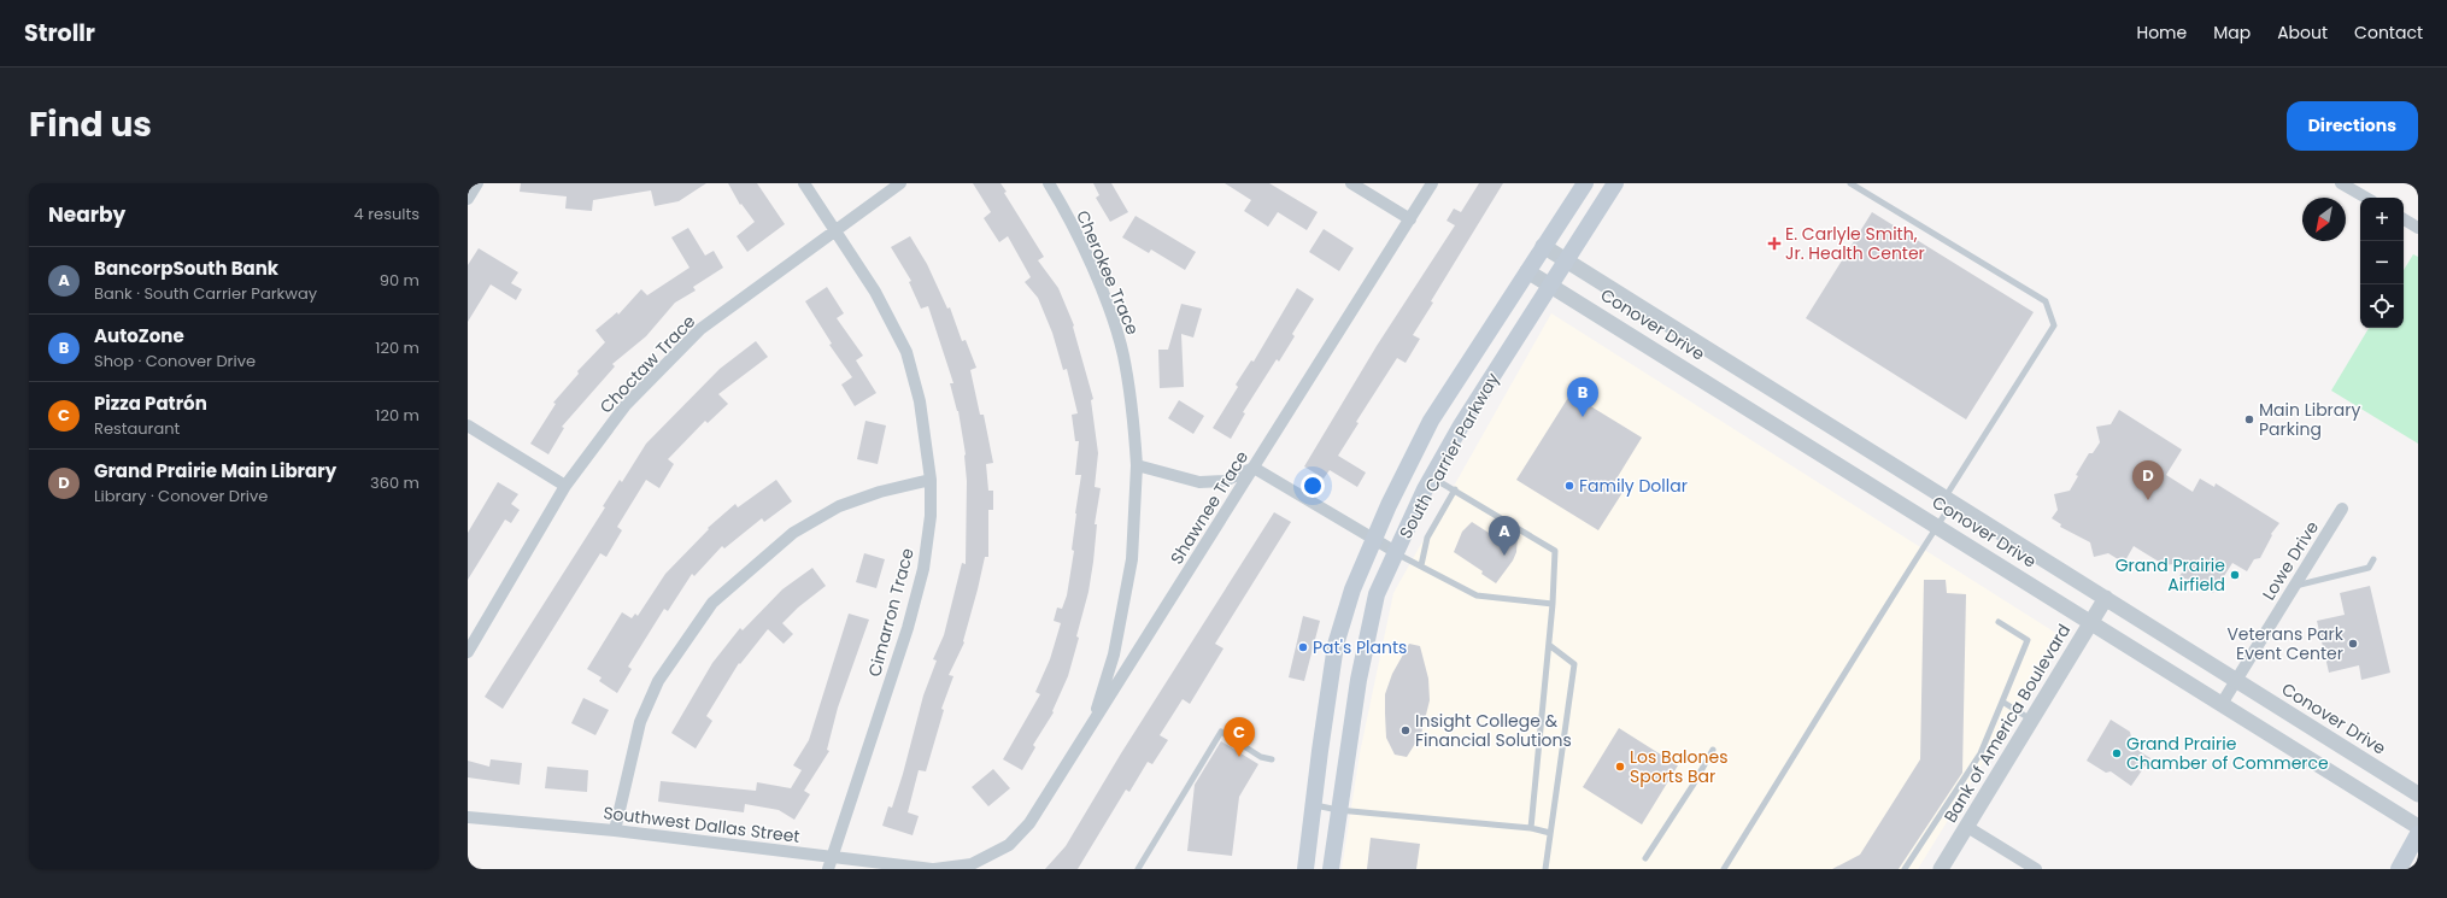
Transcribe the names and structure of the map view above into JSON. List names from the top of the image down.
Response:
{
  "streets": {
    "main road": ["South Carrier Parkway"],
    "street": [
      "Cherokee Trace",
      "Conover Drive",
      "Choctaw Trace",
      "Shawnee Trace",
      "Lowe Drive",
      "Cimarron Trace",
      "Bank of America Boulevard",
      "Southwest Dallas Street"
    ]
  },
  "crossings": [
    ["Cherokee Trace", "Shawnee Trace"],
    ["Conover Drive", "South Carrier Parkway"],
    ["Conover Drive", "Lowe Drive"],
    ["Conover Drive", "Bank of America Boulevard"],
    ["Choctaw Trace", "Cimarron Trace"],
    ["Shawnee Trace", "Southwest Dallas Street"],
    ["Cimarron Trace", "Southwest Dallas Street"]
  ],
  "places": {
    "health": ["E. Carlyle Smith, Jr. Health Center"],
    "other": [
      "Main Library Parking",
      "Family Dollar",
      "Grand Prairie Airfield",
      "Veterans Park Event Center",
      "Pat's Plants",
      "Insight College & Financial Solutions",
      "Grand Prairie Chamber of Commerce",
      "Los Balones Sports Bar"
    ]
  },
  "north": "bottom left",
  "page": {
    "header": "Strollr",
    "nav": [
      "Home",
      "Map",
      "About",
      "Contact"
    ],
    "title": "Find us",
    "buttons": "Directions",
    "heading": ["Nearby", "4 results"],
    "map_buttons": ["+", "−"],
    "list": [
      {
        "mark": "A",
        "name": "BancorpSouth Bank",
        "note": "Bank · South Carrier Parkway",
        "value": "90 m"
      },
      {
        "mark": "B",
        "name": "AutoZone",
        "note": "Shop · Conover Drive",
        "value": "120 m"
      },
      {
        "mark": "C",
        "name": "Pizza Patrón",
        "note": "Restaurant",
        "value": "120 m"
      },
      {
        "mark": "D",
        "name": "Grand Prairie Main Library",
        "note": "Library · Conover Drive",
        "value": "360 m"
      }
    ],
    "pins": [
      "B",
      "D",
      "A",
      "C"
    ]
  }
}
